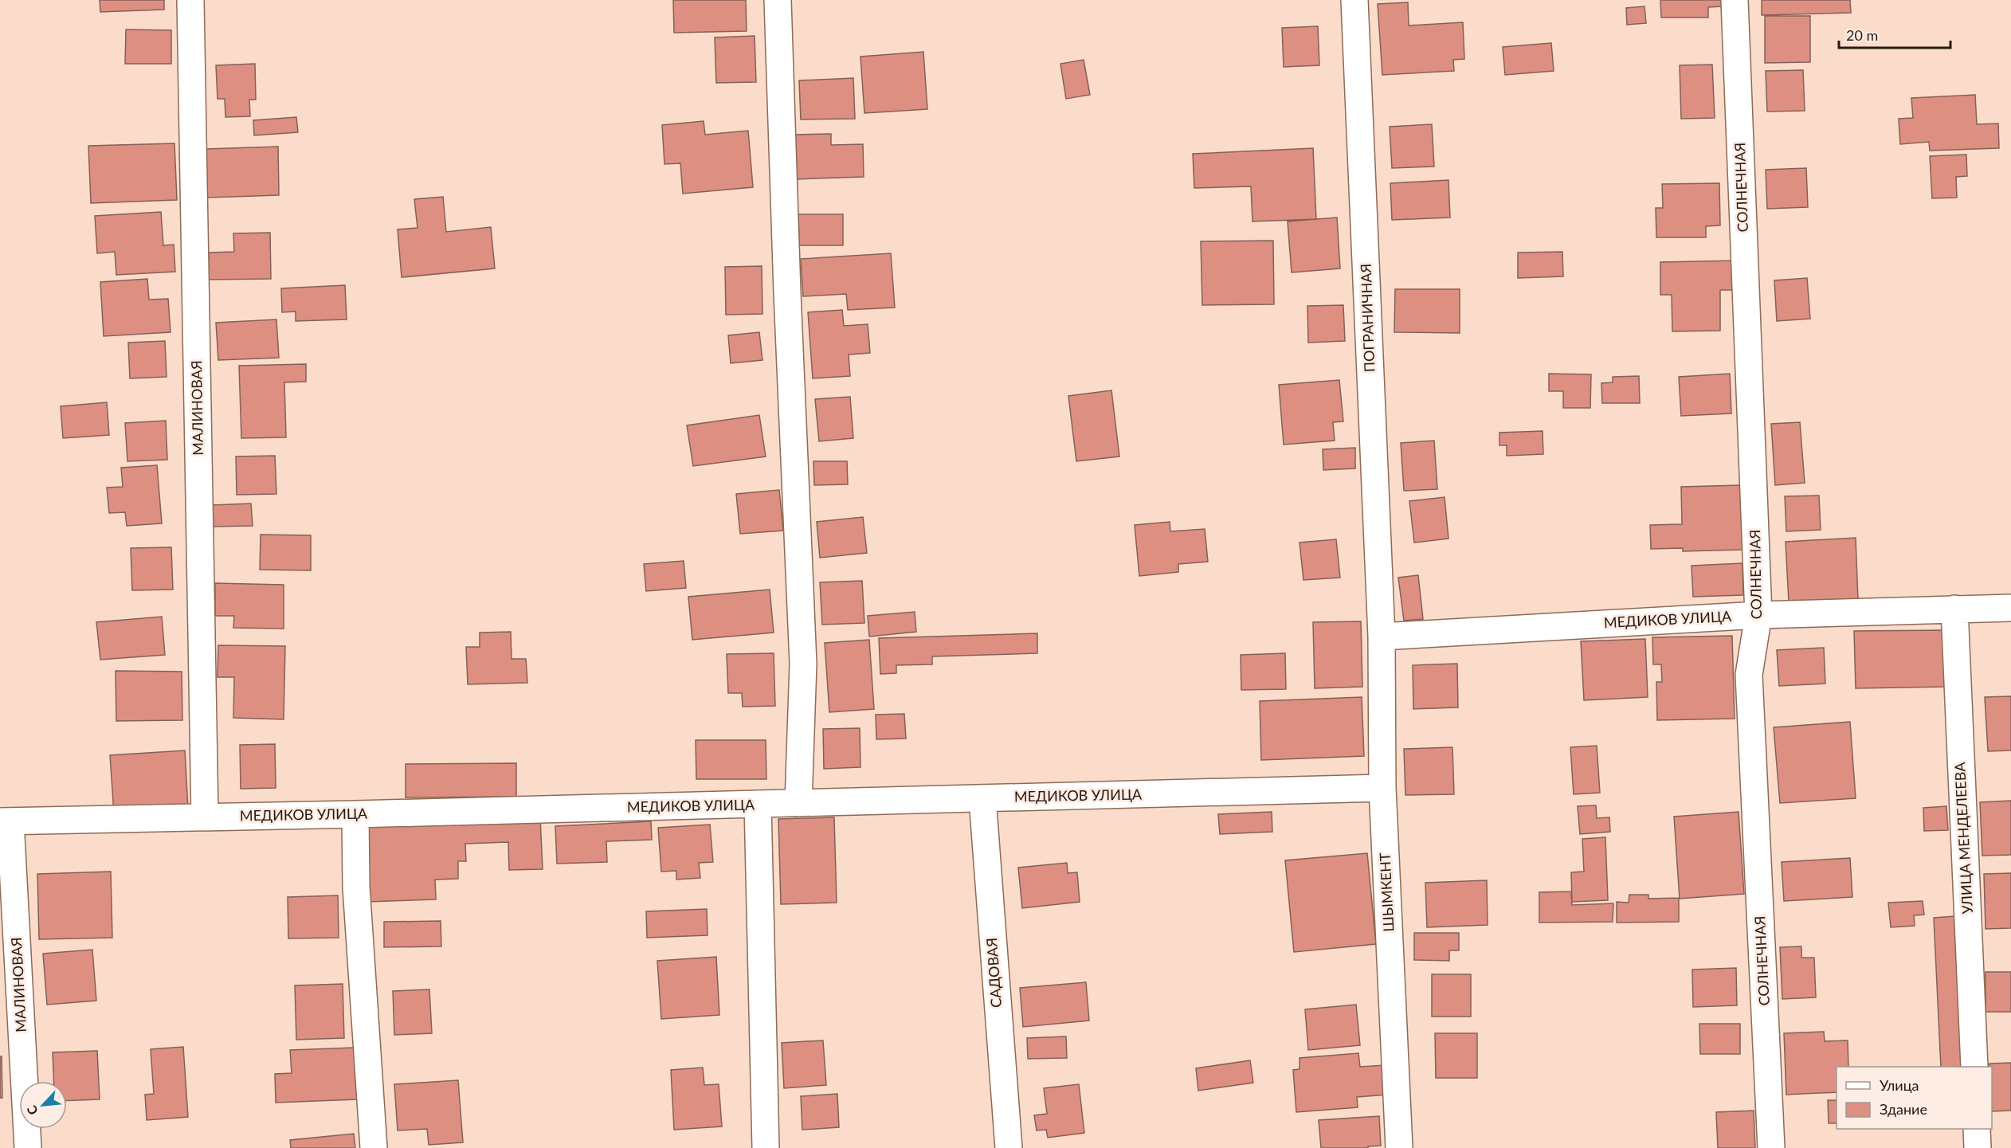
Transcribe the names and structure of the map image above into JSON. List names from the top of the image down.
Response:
{
  "streets": {
    "street": [
      "СОЛНЕЧНАЯ",
      "ПОГРАНИЧНАЯ",
      "МАЛИНОВАЯ",
      "МЕДИКОВ УЛИЦА",
      "УЛИЦА МЕНДЕЛЕЕВА",
      "ШЫМКЕНТ",
      "САДОВАЯ"
    ]
  },
  "crossings": [
    ["СОЛНЕЧНАЯ", "МЕДИКОВ УЛИЦА"],
    ["ПОГРАНИЧНАЯ", "МЕДИКОВ УЛИЦА"],
    ["ПОГРАНИЧНАЯ", "ШЫМКЕНТ"],
    ["МАЛИНОВАЯ", "МЕДИКОВ УЛИЦА"],
    ["МЕДИКОВ УЛИЦА", "УЛИЦА МЕНДЕЛЕЕВА"],
    ["МЕДИКОВ УЛИЦА", "ШЫМКЕНТ"],
    ["МЕДИКОВ УЛИЦА", "САДОВАЯ"]
  ],
  "legend": ["Улица", "Здание"],
  "scale_bar": "20 m",
  "north": "bottom left"
}
